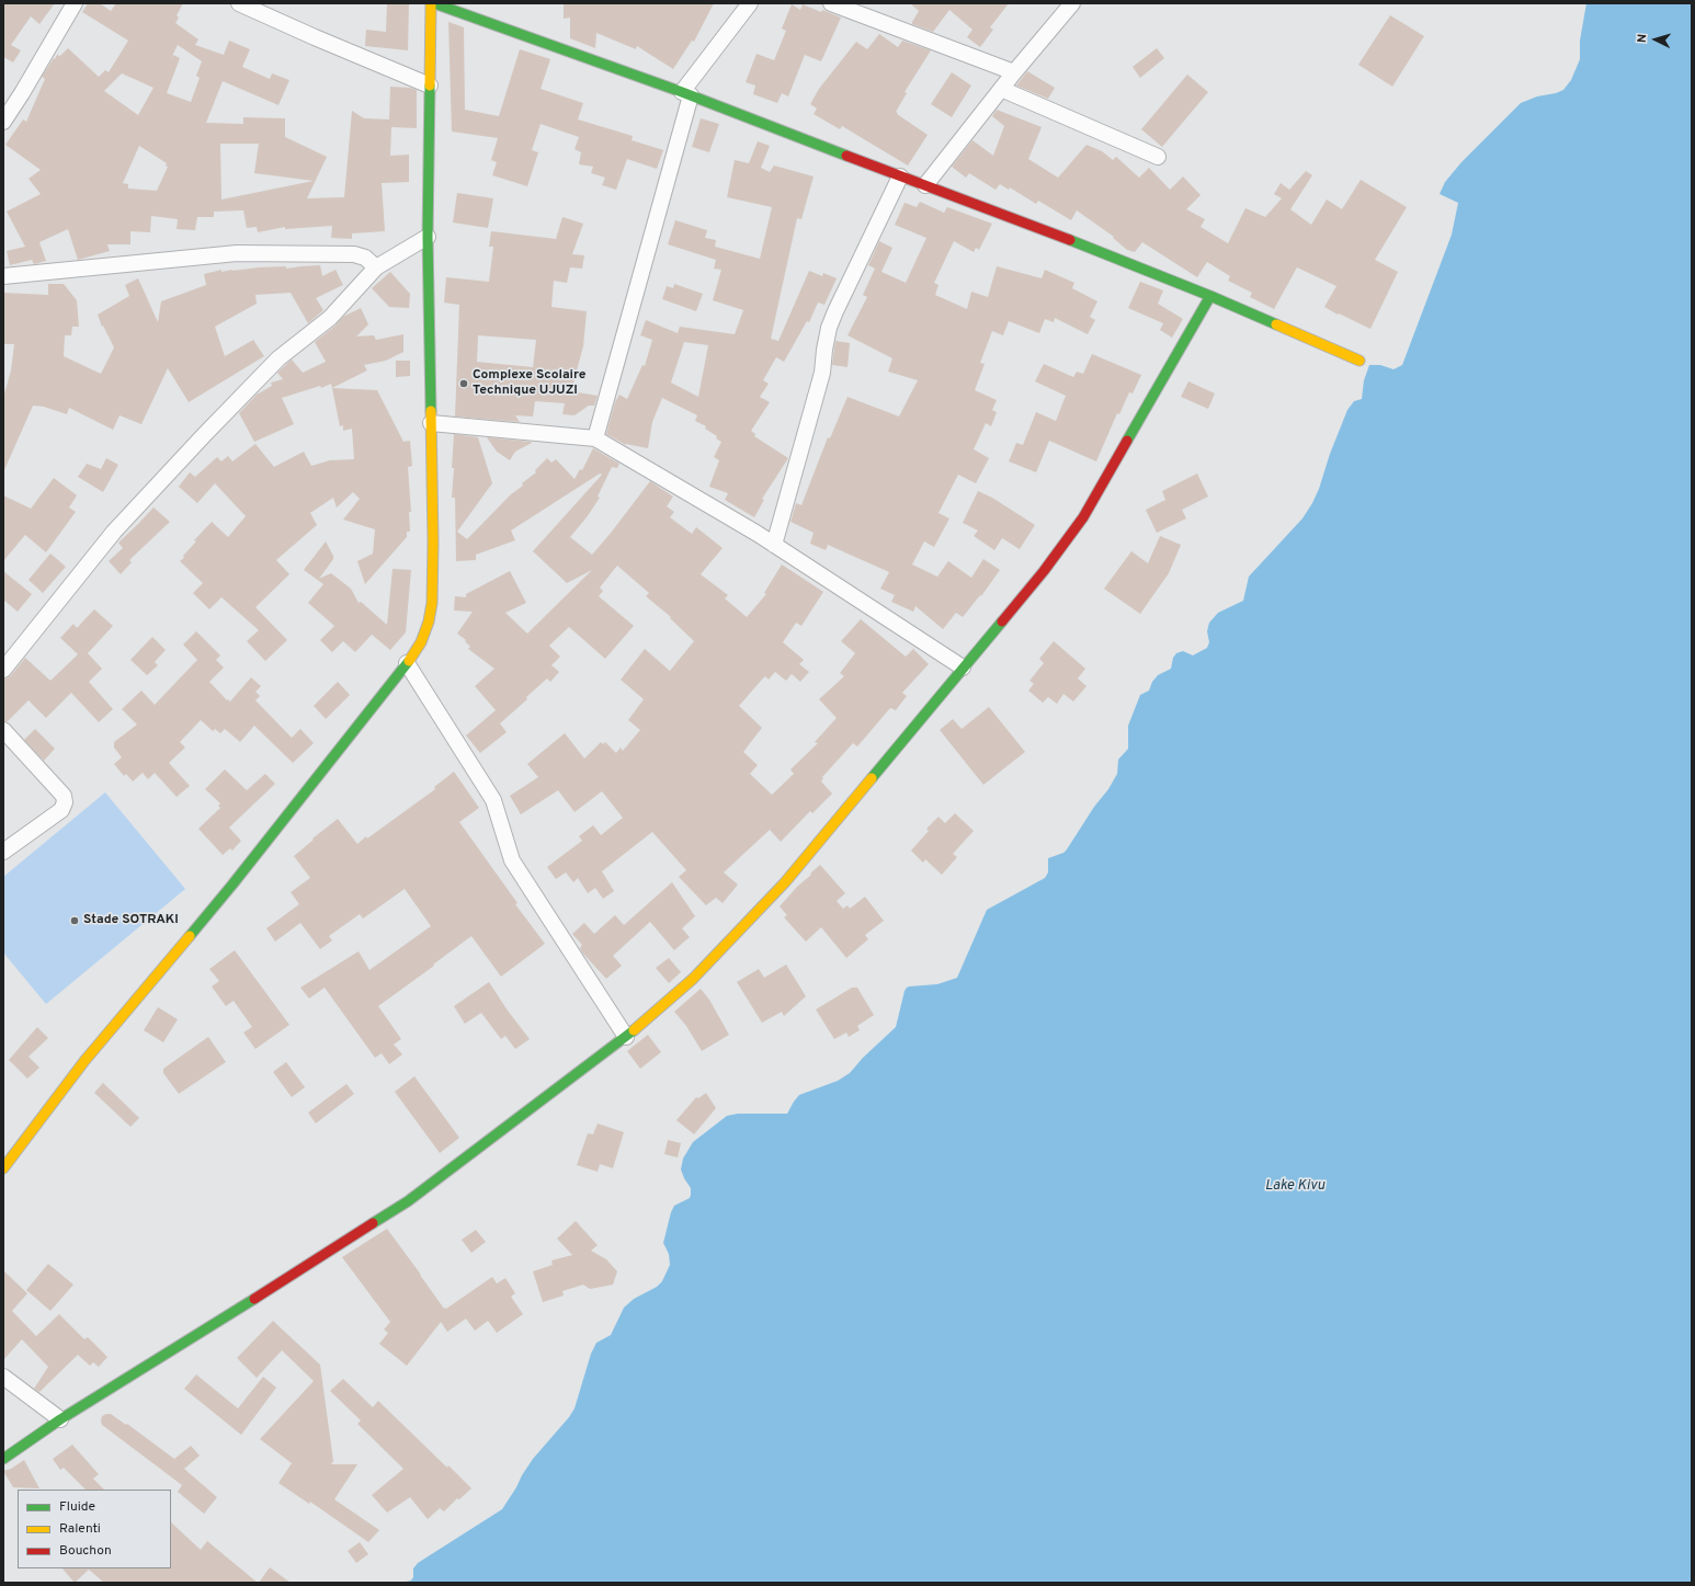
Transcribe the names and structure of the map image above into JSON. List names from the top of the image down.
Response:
{
  "water": ["Lake Kivu"],
  "places": ["Complexe Scolaire Technique UJUZI", "Stade SOTRAKI"],
  "legend": ["Fluide", "Ralenti", "Bouchon"],
  "north": "left"
}
